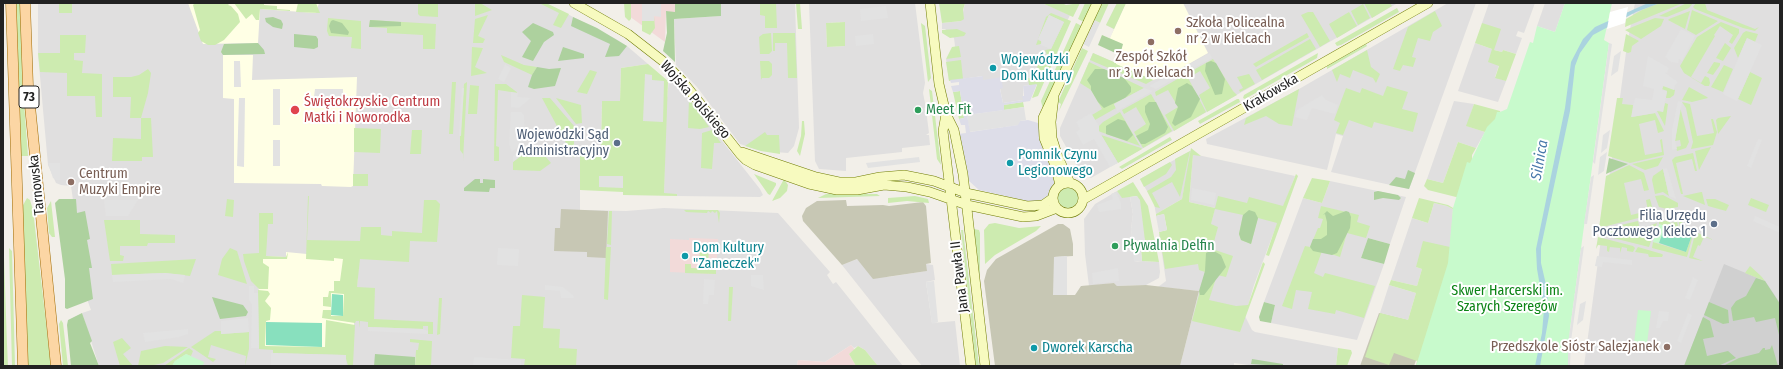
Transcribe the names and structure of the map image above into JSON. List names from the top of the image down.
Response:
{
  "streets": {
    "main road": ["73", "Tarnowska"],
    "street": ["Krakowska", "Wojska Polskiego", "Jana Pawła II"]
  },
  "water": ["Silnica"],
  "parks": ["Skwer Harcerski im. Szarych Szeregów"],
  "places": [
    "Szkoła Policealna nr 2 w Kielcach",
    "Zespół Szkół nr 3 w Kielcach",
    "Wojewódzki Dom Kultury",
    "Świętokrzyskie Centrum Matki i Noworodka",
    "Meet Fit",
    "Wojewódzki Sąd Administracyjny",
    "Pomnik Czynu Legionowego",
    "Centrum Muzyki Empire",
    "Filia Urzędu Pocztowego Kielce 1",
    "Pływalnia Delfin",
    "Dom Kultury \"Zameczek\"",
    "Przedszkole Sióstr Salezjanek",
    "Dworek Karscha"
  ]
}
